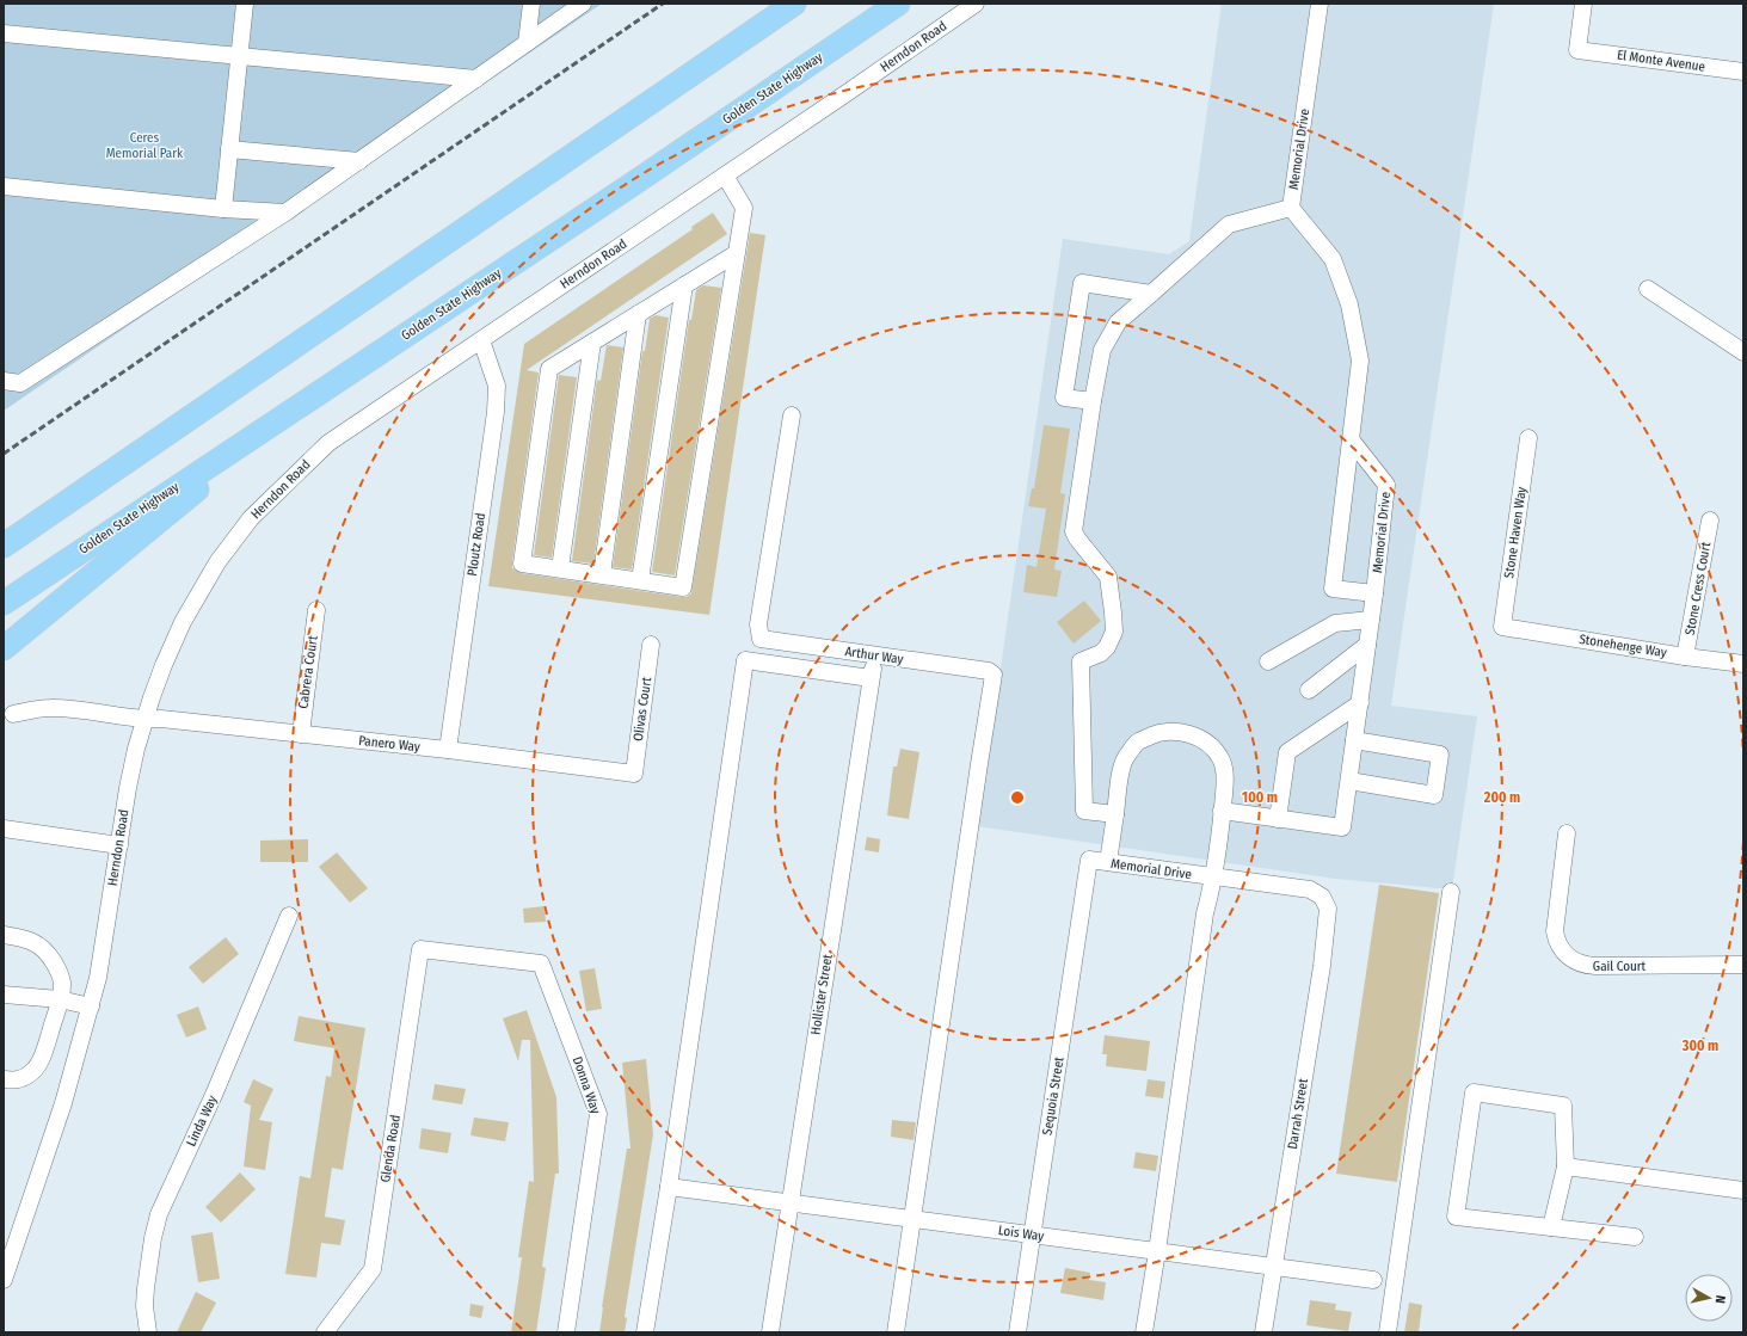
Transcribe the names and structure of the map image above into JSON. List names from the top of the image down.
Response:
{
  "streets": {
    "highway": ["Golden State Highway"],
    "street": [
      "Herndon Road",
      "El Monte Avenue",
      "Memorial Drive",
      "Stone Haven Way",
      "Ploutz Road",
      "Stone Cress Court",
      "Stonehenge Way",
      "Arthur Way",
      "Cabrera Court",
      "Olivas Court",
      "Panero Way",
      "Gail Court",
      "Hollister Street",
      "Donna Way",
      "Sequoia Street",
      "Darrah Street",
      "Linda Way",
      "Glenda Road",
      "Lois Way"
    ]
  },
  "crossings": [
    ["Herndon Road", "Ploutz Road"],
    ["Herndon Road", "Panero Way"],
    ["Memorial Drive", "Sequoia Street"],
    ["Memorial Drive", "Darrah Street"],
    ["Stone Haven Way", "Stonehenge Way"],
    ["Ploutz Road", "Panero Way"],
    ["Stone Cress Court", "Stonehenge Way"],
    ["Arthur Way", "Hollister Street"],
    ["Arthur Way", "Lois Way"],
    ["Cabrera Court", "Panero Way"],
    ["Olivas Court", "Panero Way"],
    ["Hollister Street", "Lois Way"],
    ["Donna Way", "Glenda Road"],
    ["Sequoia Street", "Lois Way"],
    ["Darrah Street", "Lois Way"]
  ],
  "parks": ["Ceres Memorial Park"],
  "north": "right",
  "rings": ["100 m", "200 m", "300 m"]
}
